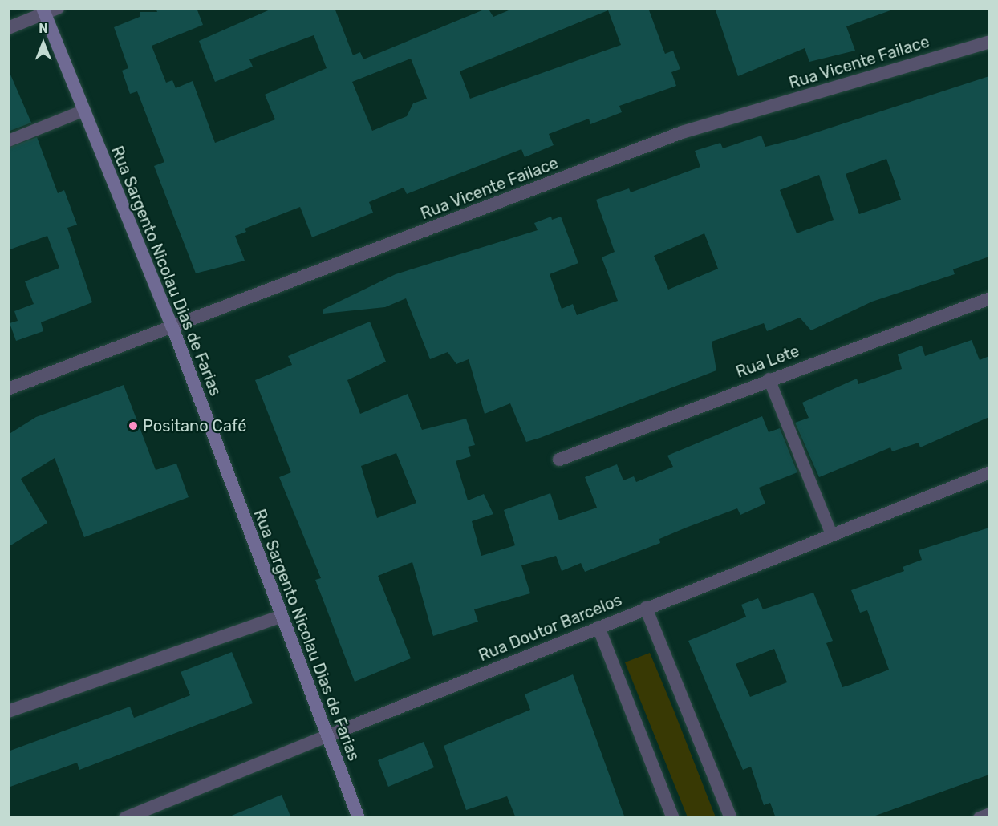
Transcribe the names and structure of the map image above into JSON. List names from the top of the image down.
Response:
{
  "streets": {
    "main road": ["Rua Sargento Nicolau Dias de Farias"],
    "street": ["Rua Vicente Failace", "Rua Lete", "Rua Doutor Barcelos"]
  },
  "crossings": [
    ["Rua Vicente Failace", "Rua Sargento Nicolau Dias de Farias"],
    ["Rua Sargento Nicolau Dias de Farias", "Rua Doutor Barcelos"]
  ],
  "places": ["Positano Café"],
  "north": "top"
}
